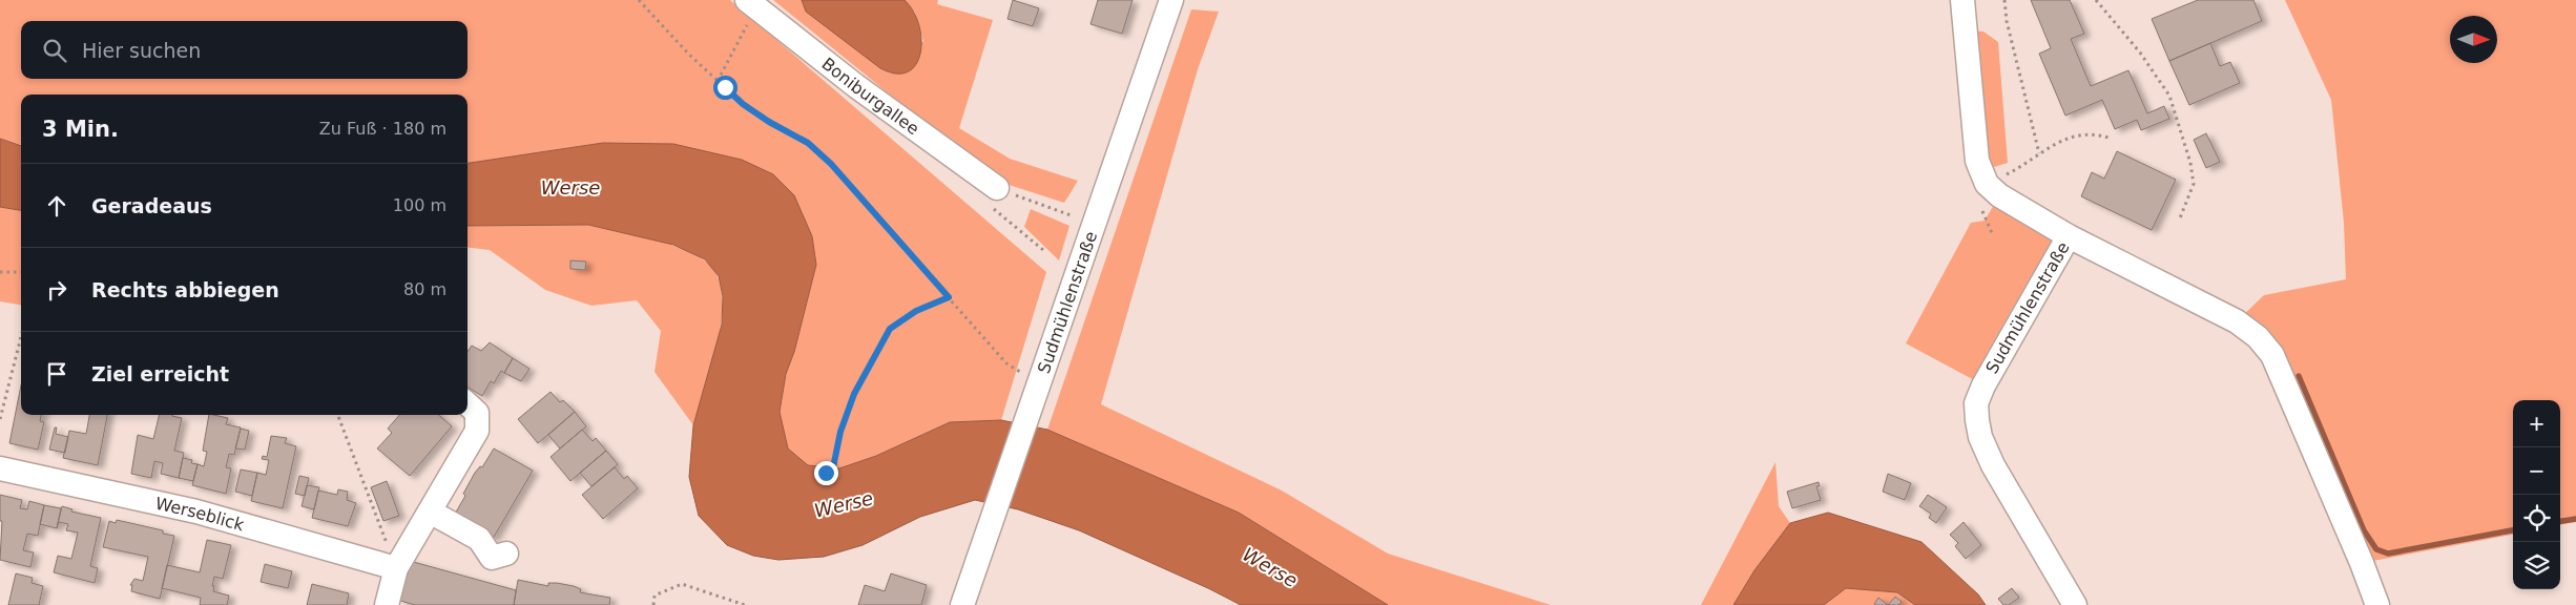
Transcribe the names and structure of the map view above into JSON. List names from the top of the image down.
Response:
{
  "streets": {
    "street": ["Boniburgallee", "Sudmühlenstraße", "Werseblick"]
  },
  "water": ["Werse"],
  "north": "right",
  "page": {
    "search": "Hier suchen",
    "heading": ["3 Min.", "Zu Fuß · 180 m"],
    "list": [
      ["Geradeaus", "100 m"],
      ["Rechts abbiegen", "80 m"],
      "Ziel erreicht"
    ],
    "map_buttons": ["+", "−"]
  }
}
